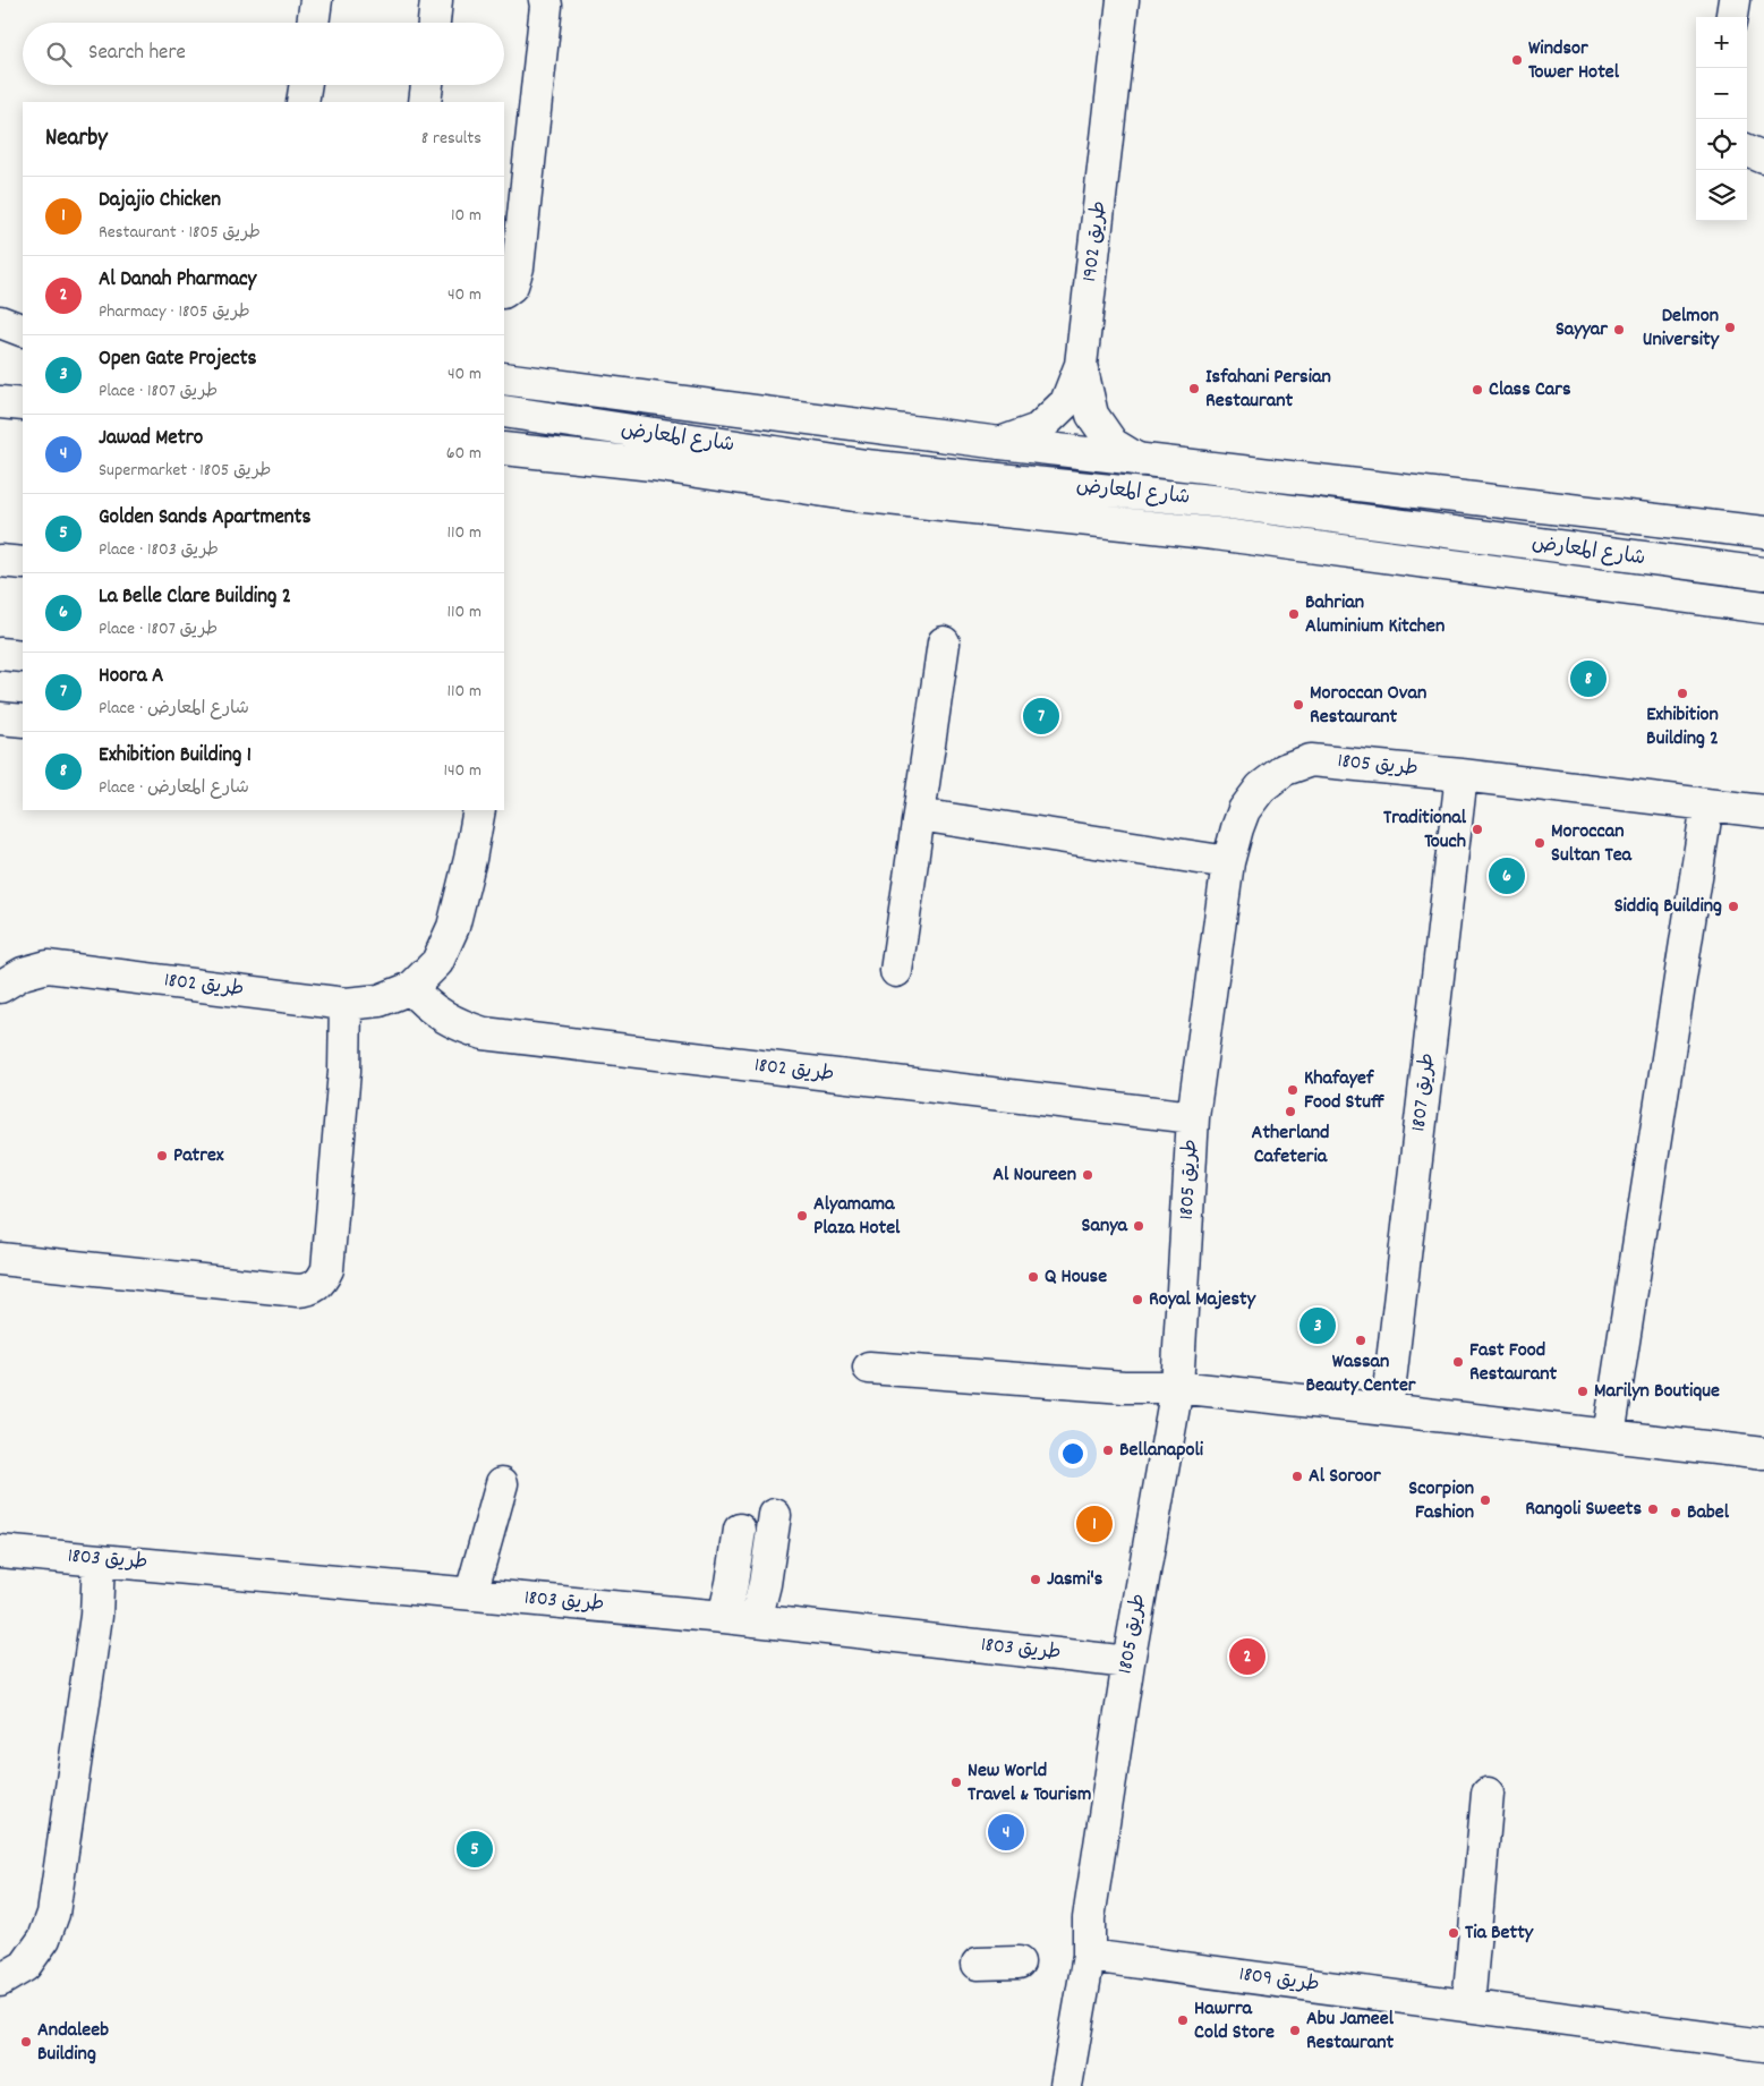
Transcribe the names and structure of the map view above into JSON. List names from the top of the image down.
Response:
{
  "streets": {
    "street": [
      "طريق 1902",
      "شارع المعارض",
      "طريق 1805",
      "طريق 1802",
      "طريق 1807",
      "طريق 1803",
      "طريق 1809"
    ]
  },
  "crossings": [
    ["طريق 1805", "طريق 1802"],
    ["طريق 1805", "طريق 1807"],
    ["طريق 1805", "طريق 1803"],
    ["طريق 1805", "طريق 1809"]
  ],
  "places": [
    "Windsor Tower Hotel",
    "Delmon University",
    "Sayyar",
    "Isfahani Persian Restaurant",
    "Class Cars",
    "Bahrian Aluminium Kitchen",
    "Exhibition Building 2",
    "Moroccan Ovan Restaurant",
    "Traditional Touch",
    "Moroccan Sultan Tea",
    "Siddiq Building",
    "Khafayef Food Stuff",
    "Atherland Cafeteria",
    "Patrex",
    "Al Noureen",
    "Alyamama Plaza Hotel",
    "Sanya",
    "Q House",
    "Royal Majesty",
    "Wassan Beauty Center",
    "Fast Food Restaurant",
    "Marilyn Boutique",
    "Bellanapoli",
    "Al Soroor",
    "Scorpion Fashion",
    "Rangoli Sweets",
    "Babel",
    "Jasmi's",
    "New World Travel & Tourism",
    "Tia Betty",
    "Hawrra Cold Store",
    "Abu Jameel Restaurant",
    "Andaleeb Building"
  ],
  "page": {
    "map_buttons": ["+", "−"],
    "search": "Search here",
    "heading": ["Nearby", "8 results"],
    "list": [
      {
        "mark": "1",
        "name": "Dajajio Chicken",
        "note": "Restaurant · طريق 1805",
        "value": "10 m"
      },
      {
        "mark": "2",
        "name": "Al Danah Pharmacy",
        "note": "Pharmacy · طريق 1805",
        "value": "40 m"
      },
      {
        "mark": "3",
        "name": "Open Gate Projects",
        "note": "Place · طريق 1807",
        "value": "40 m"
      },
      {
        "mark": "4",
        "name": "Jawad Metro",
        "note": "Supermarket · طريق 1805",
        "value": "60 m"
      },
      {
        "mark": "5",
        "name": "Golden Sands Apartments",
        "note": "Place · طريق 1803",
        "value": "110 m"
      },
      {
        "mark": "6",
        "name": "La Belle Clare Building 2",
        "note": "Place · طريق 1807",
        "value": "110 m"
      },
      {
        "mark": "7",
        "name": "Hoora A",
        "note": "Place · شارع المعارض",
        "value": "110 m"
      },
      {
        "mark": "8",
        "name": "Exhibition Building 1",
        "note": "Place · شارع المعارض",
        "value": "140 m"
      }
    ],
    "pins": [
      "8",
      "7",
      "6",
      "3",
      "1",
      "2",
      "4",
      "5"
    ]
  }
}
